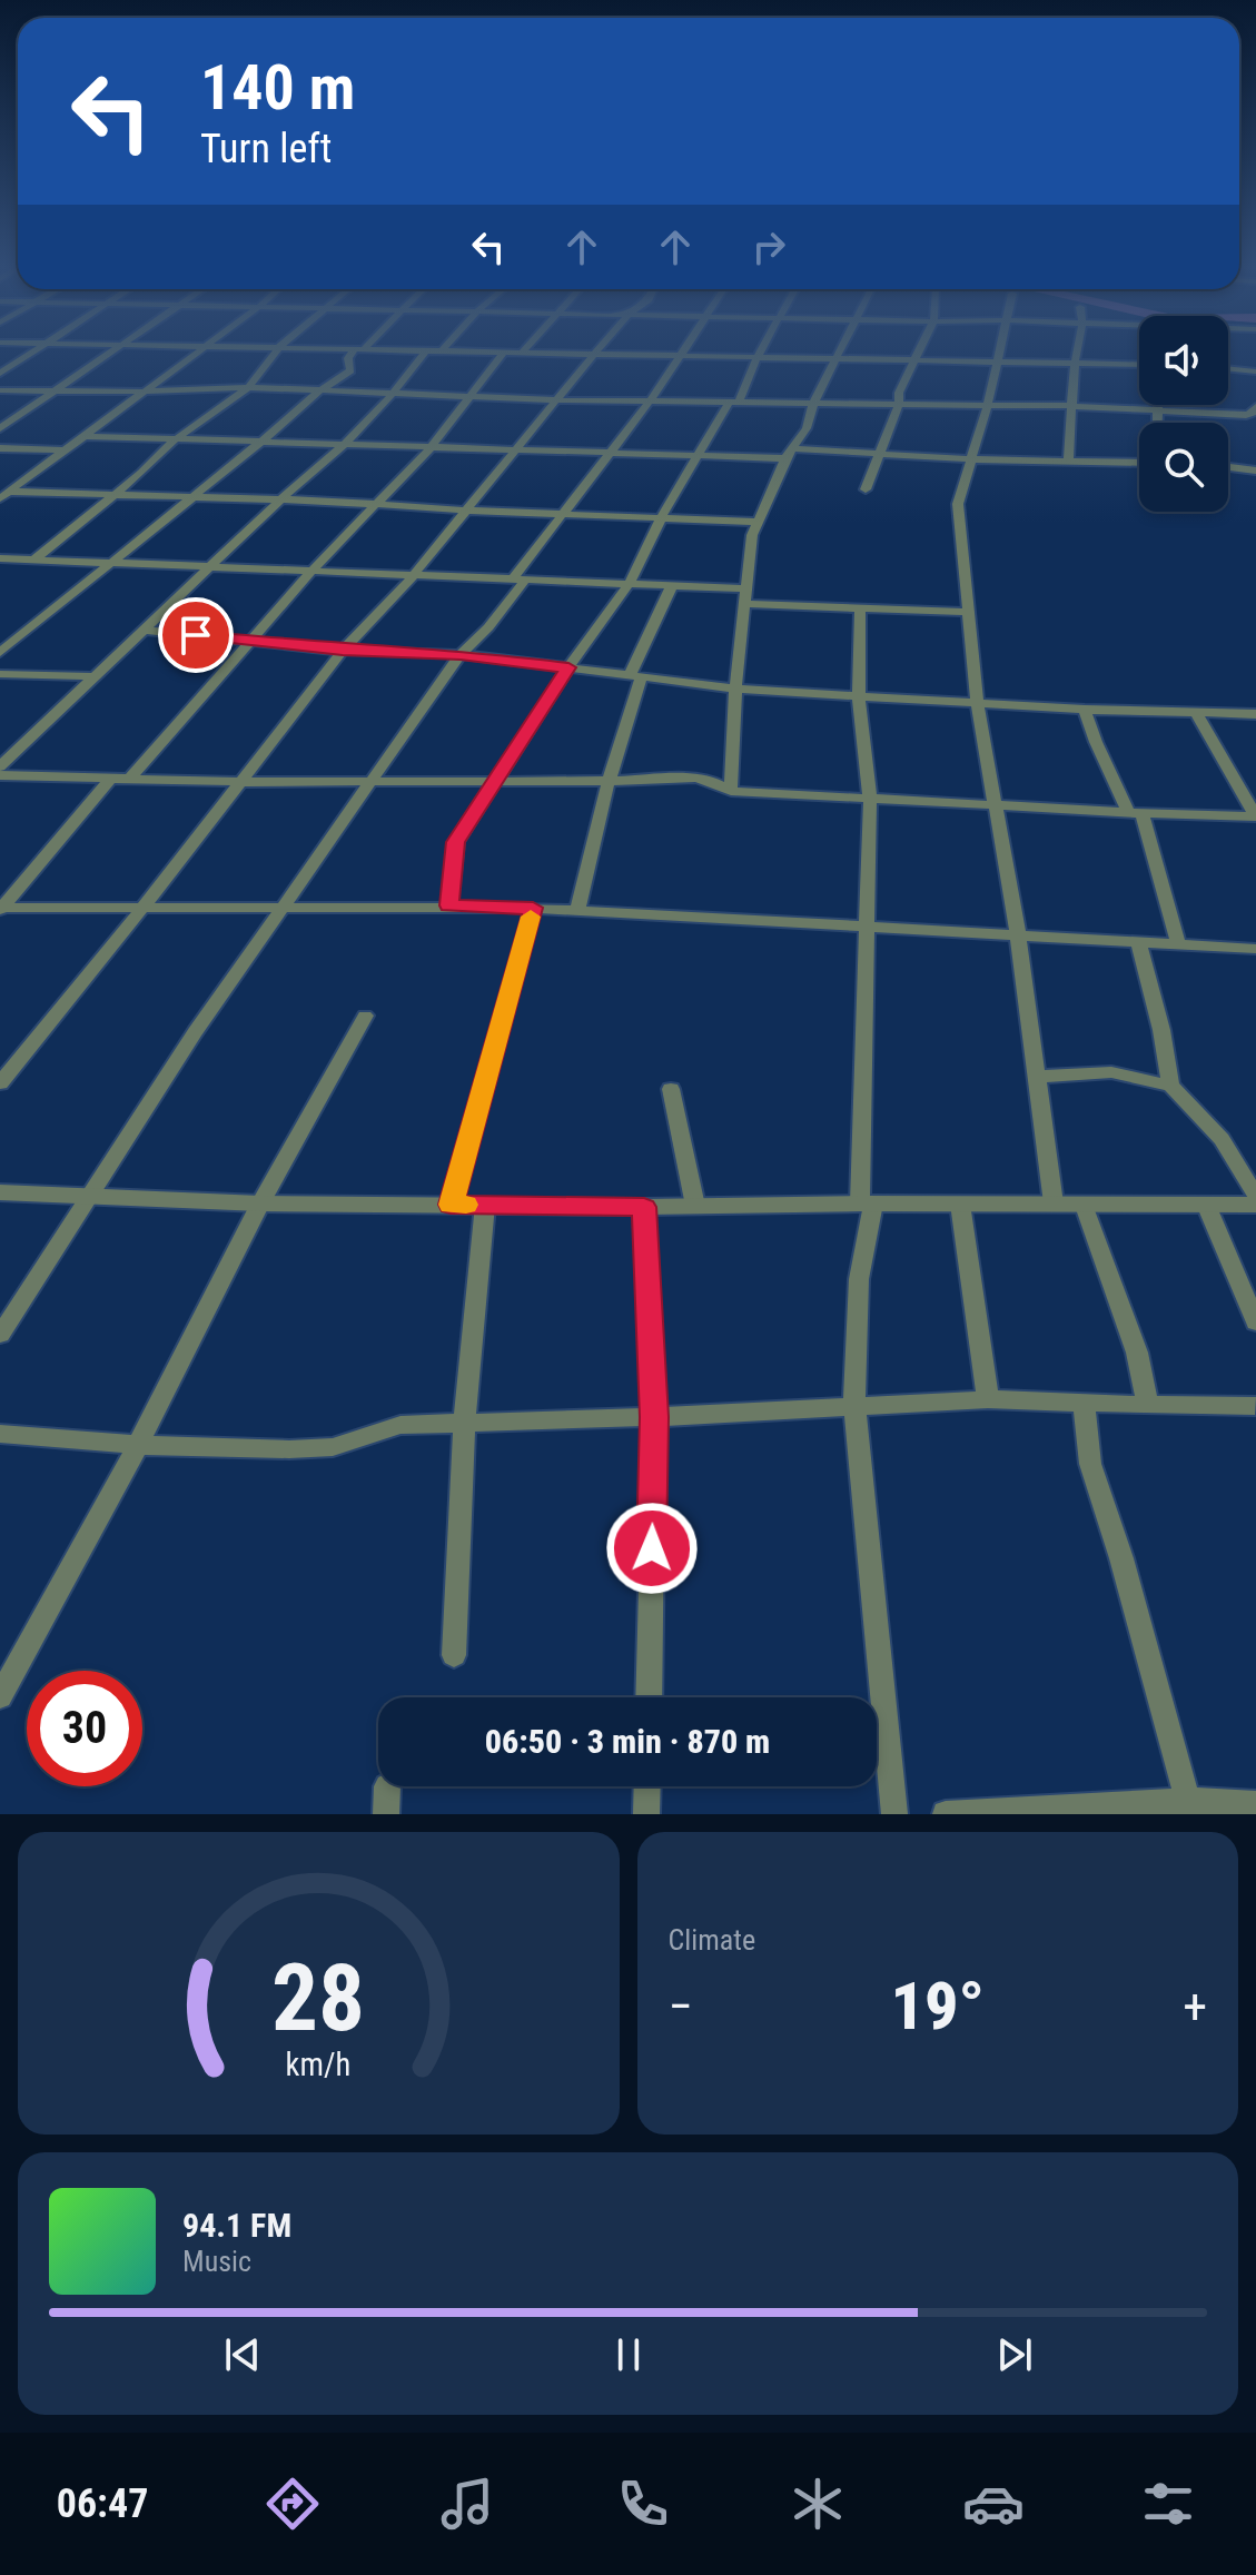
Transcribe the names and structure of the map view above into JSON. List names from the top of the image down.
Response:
{
  "page": {
    "turn": ["140 m", "Turn left"],
    "limit": "30",
    "trip": "06:50 · 3 min · 870 m",
    "tile": "Climate",
    "heat": ["−", "19°", "+"],
    "song": ["94.1 FM", "Music"],
    "tabs": "06:47",
    "gauge": ["28", "km/h"]
  }
}
